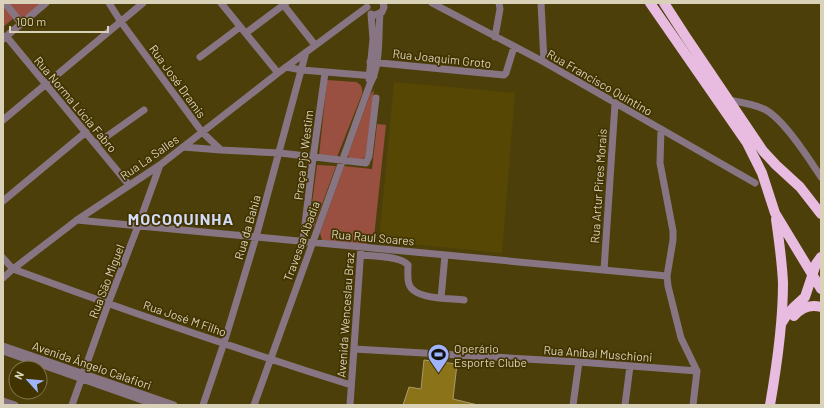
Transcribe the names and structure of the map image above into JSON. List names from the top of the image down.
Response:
{
  "streets": {
    "street": [
      "Rua Joaquim Groto",
      "Rua José Dramis",
      "Rua Francisco Quintino",
      "Rua Norma Lúcia Fabro",
      "Praça Pjo Westim",
      "Rua La Salles",
      "Rua Artur Pires Morais",
      "Rua da Bahia",
      "Rua Raul Soares",
      "Travessa Abadia",
      "Rua São Miguel",
      "Avenida Wenceslau Braz",
      "Rua José M Filho",
      "Rua Aníbal Muschioni",
      "Avenida Ângelo Calafiori"
    ]
  },
  "crossings": [
    ["Rua Joaquim Groto", "Rua Francisco Quintino"],
    ["Rua Joaquim Groto", "Travessa Abadia"],
    ["Rua José Dramis", "Rua La Salles"],
    ["Rua Francisco Quintino", "Rua Artur Pires Morais"],
    ["Rua Norma Lúcia Fabro", "Rua La Salles"],
    ["Praça Pjo Westim", "Rua Raul Soares"],
    ["Rua La Salles", "Rua da Bahia"],
    ["Rua La Salles", "Rua Raul Soares"],
    ["Rua La Salles", "Rua São Miguel"],
    ["Rua La Salles", "Rua José M Filho"],
    ["Rua Artur Pires Morais", "Rua Raul Soares"],
    ["Rua da Bahia", "Rua Raul Soares"],
    ["Rua da Bahia", "Rua José M Filho"],
    ["Rua Raul Soares", "Travessa Abadia"],
    ["Rua Raul Soares", "Rua São Miguel"],
    ["Rua Raul Soares", "Avenida Wenceslau Braz"],
    ["Travessa Abadia", "Rua José M Filho"],
    ["Rua São Miguel", "Rua José M Filho"],
    ["Rua São Miguel", "Avenida Ângelo Calafiori"],
    ["Avenida Wenceslau Braz", "Rua José M Filho"],
    ["Avenida Wenceslau Braz", "Rua Aníbal Muschioni"]
  ],
  "districts": ["MOCOQUINHA"],
  "places": {
    "sports": ["Operário Esporte Clube"]
  },
  "scale_bar": "100 m",
  "north": "top left"
}
